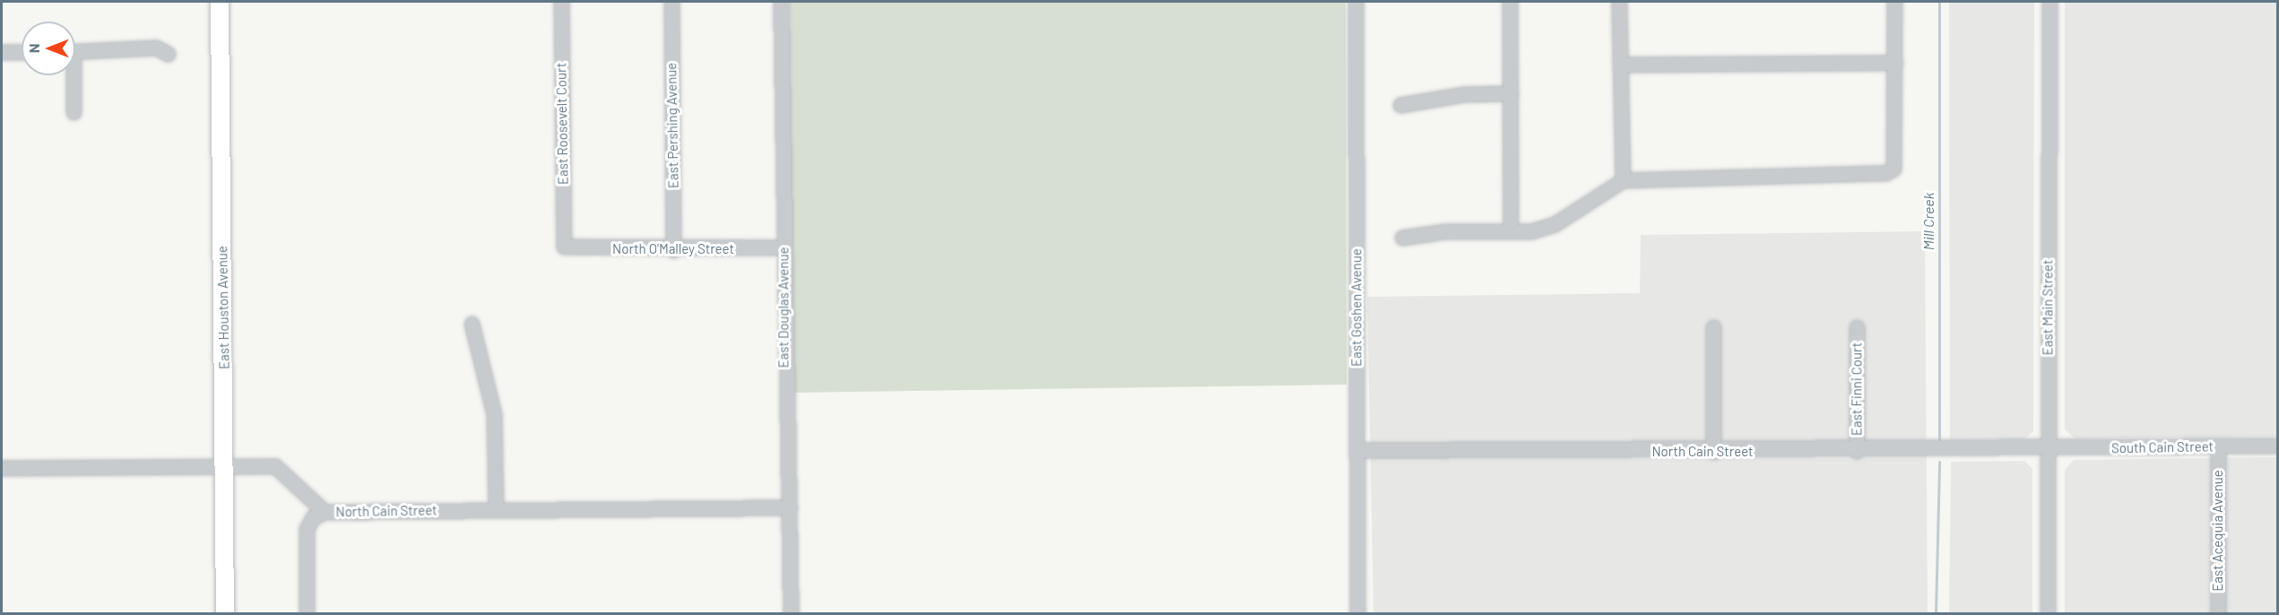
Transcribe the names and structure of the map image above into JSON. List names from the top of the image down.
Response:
{
  "streets": {
    "main road": ["East Houston Avenue"],
    "street": [
      "East Roosevelt Court",
      "East Pershing Avenue",
      "North O'Malley Street",
      "East Douglas Avenue",
      "East Goshen Avenue",
      "East Main Street",
      "East Finni Court",
      "South Cain Street",
      "North Cain Street",
      "East Acequia Avenue"
    ]
  },
  "crossings": [
    ["East Roosevelt Court", "North O'Malley Street"],
    ["East Pershing Avenue", "North O'Malley Street"],
    ["North O'Malley Street", "East Douglas Avenue"],
    ["East Houston Avenue", "North Cain Street"],
    ["East Douglas Avenue", "North Cain Street"],
    ["East Goshen Avenue", "North Cain Street"],
    ["East Main Street", "South Cain Street"],
    ["East Main Street", "North Cain Street"],
    ["East Finni Court", "North Cain Street"],
    ["South Cain Street", "North Cain Street"],
    ["South Cain Street", "East Acequia Avenue"]
  ],
  "water": ["Mill Creek"],
  "north": "left"
}
